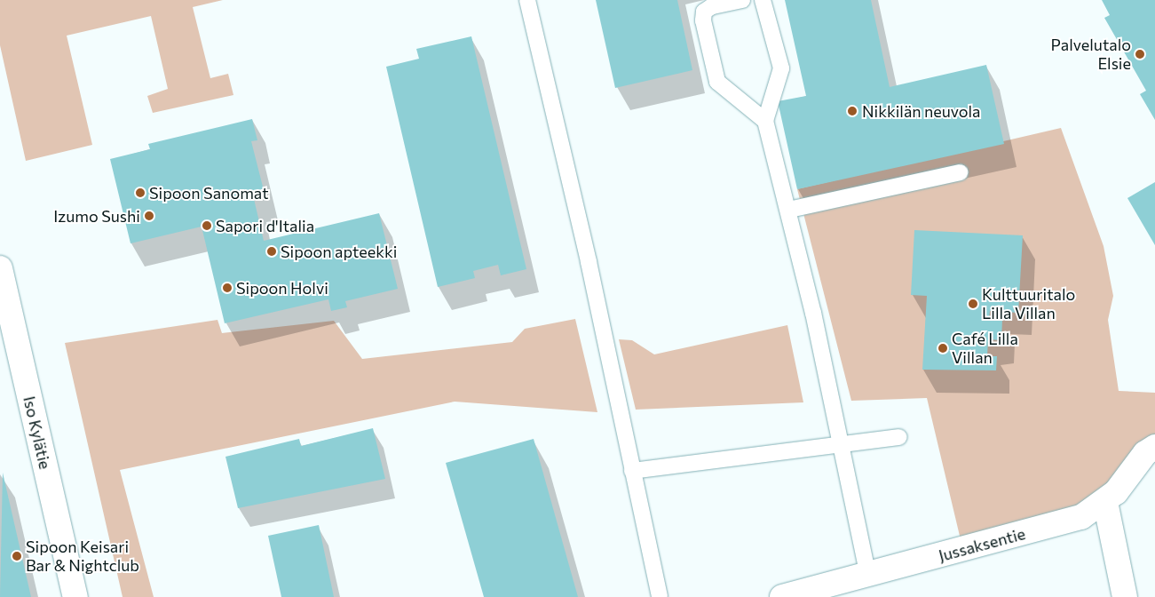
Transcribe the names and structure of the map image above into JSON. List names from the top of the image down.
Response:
{
  "streets": {
    "street": ["Iso Kylätie", "Jussaksentie"]
  },
  "places": [
    "Palvelutalo Elsie",
    "Nikkilän neuvola",
    "Sipoon Sanomat",
    "Izumo Sushi",
    "Sapori d'Italia",
    "Sipoon apteekki",
    "Sipoon Holvi",
    "Kulttuuritalo Lilla Villan",
    "Café Lilla Villan",
    "Sipoon Keisari Bar & Nightclub"
  ]
}
